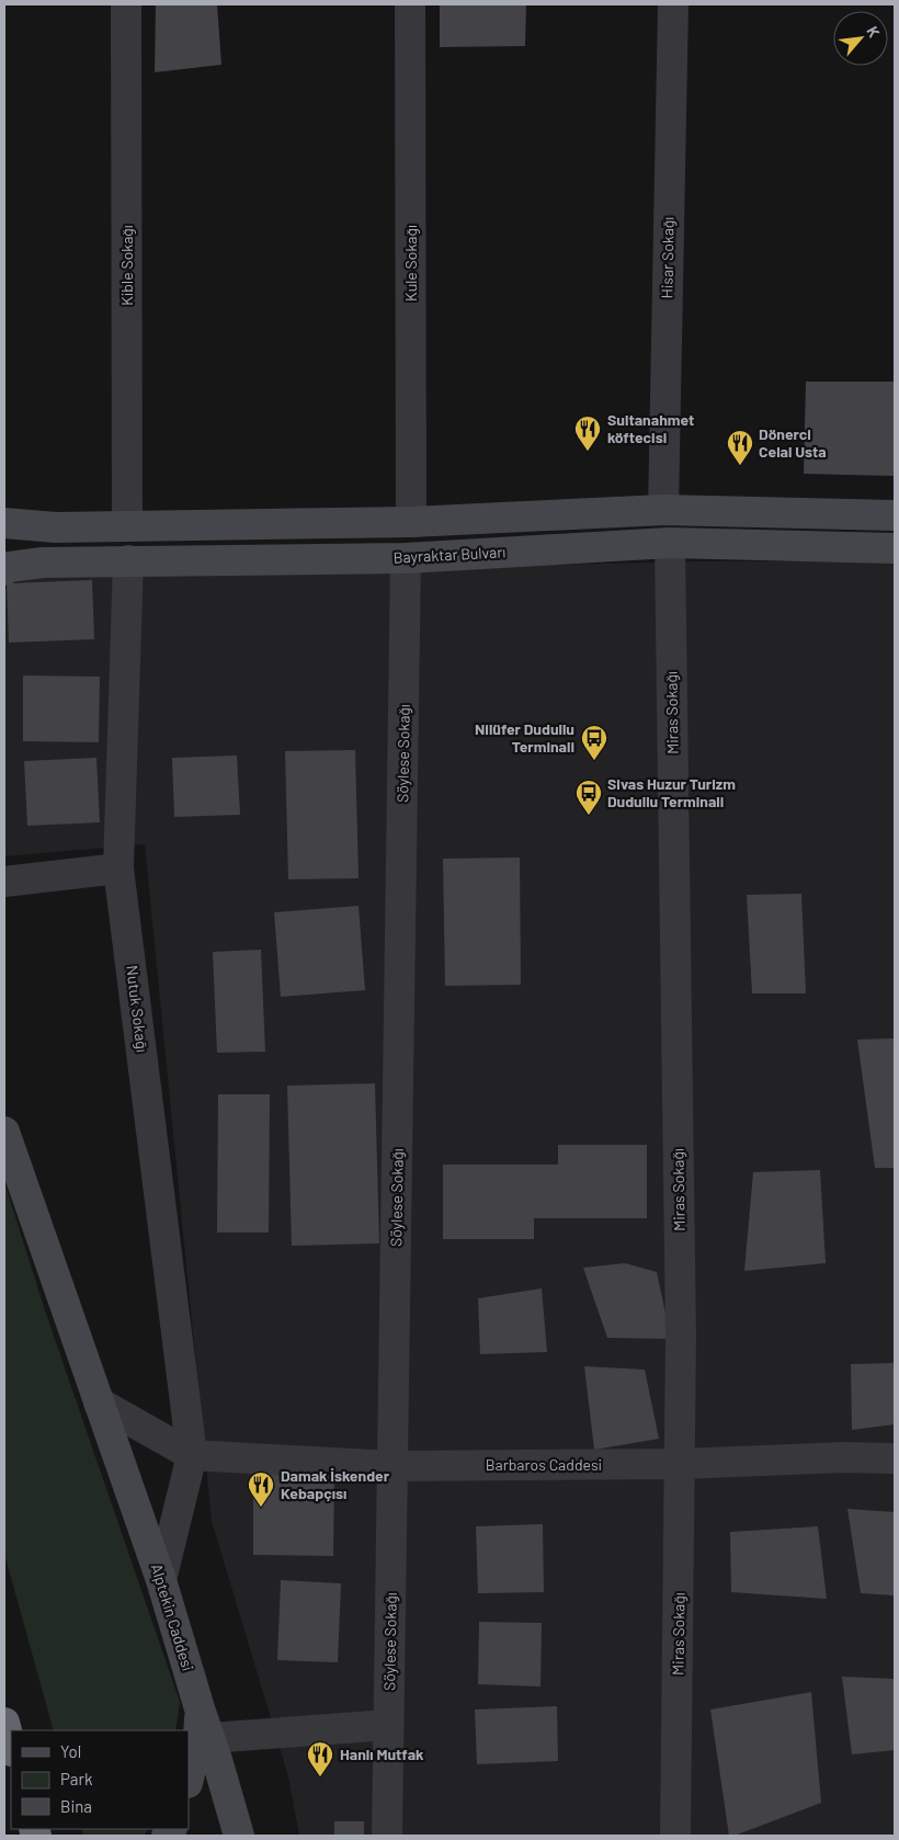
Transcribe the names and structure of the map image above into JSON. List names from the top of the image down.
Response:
{
  "streets": {
    "street": [
      "Hisar Sokağı",
      "Kule Sokağı",
      "Kible Sokağı",
      "Bayraktar Bulvarı",
      "Miras Sokağı",
      "Söylese Sokağı",
      "Nutuk Sokağı",
      "Barbaros Caddesi",
      "Alptekin Caddesi"
    ]
  },
  "crossings": [
    ["Bayraktar Bulvarı", "Miras Sokağı"],
    ["Bayraktar Bulvarı", "Söylese Sokağı"],
    ["Bayraktar Bulvarı", "Nutuk Sokağı"],
    ["Miras Sokağı", "Barbaros Caddesi"],
    ["Söylese Sokağı", "Barbaros Caddesi"],
    ["Nutuk Sokağı", "Barbaros Caddesi"]
  ],
  "places": {
    "restaurant": [
      "Sultanahmet köftecisi",
      "Dönerci Celal Usta",
      "Damak İskender Kebapçısı",
      "Hanlı Mutfak"
    ],
    "bus stop": ["Nilüfer Dudullu Terminali", "Sivas Huzur Turizm Dudullu Terminali"]
  },
  "legend": ["Yol", "Park", "Bina"],
  "north": "top right"
}
